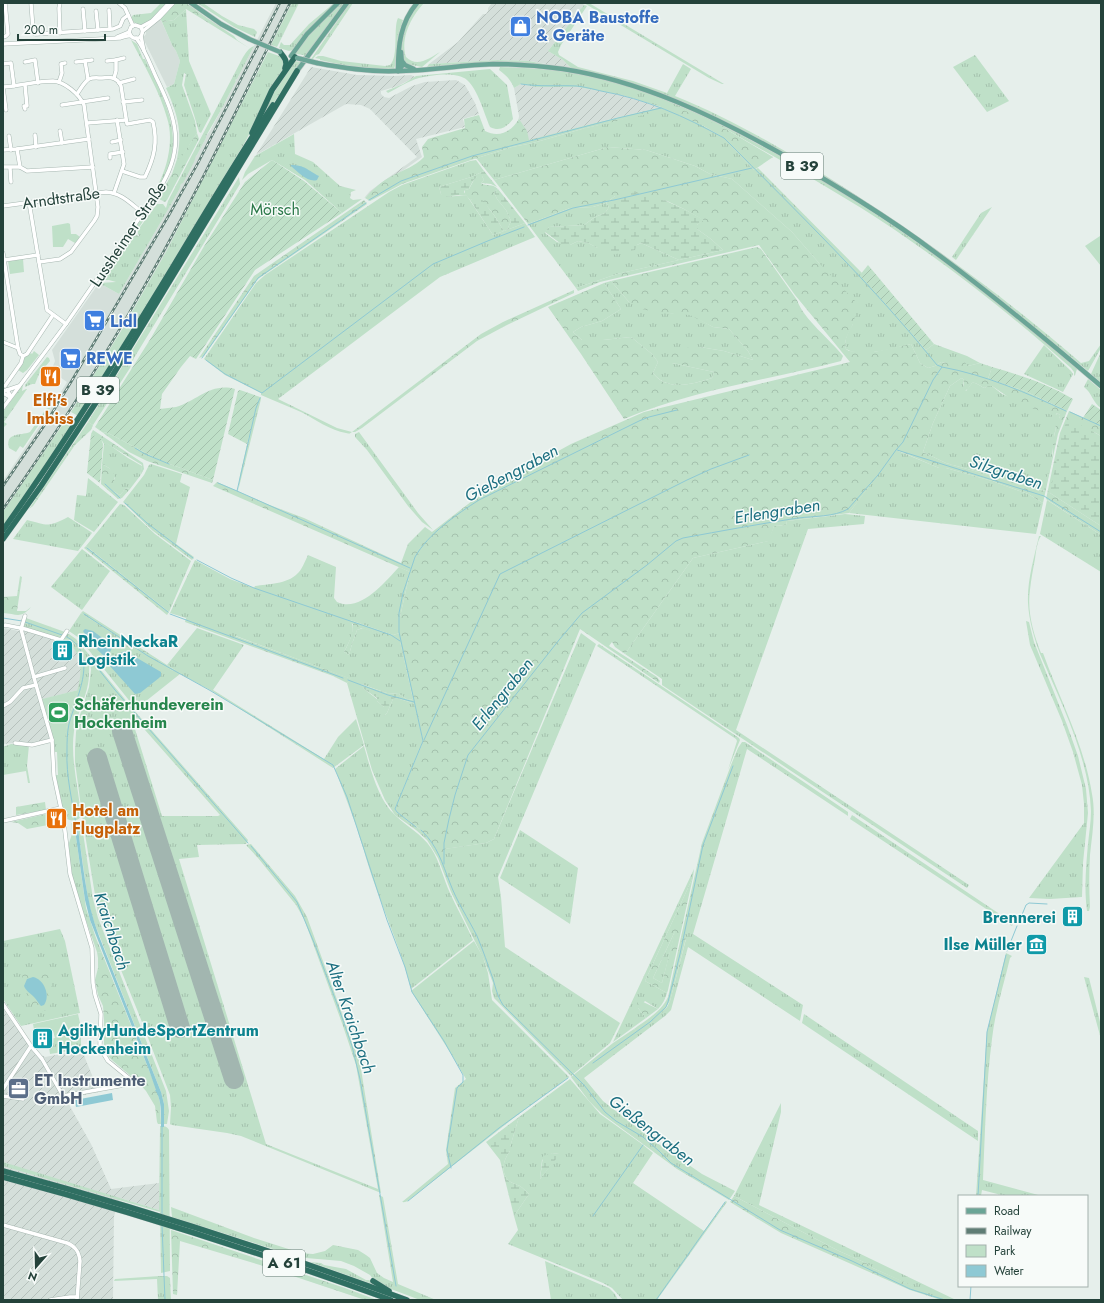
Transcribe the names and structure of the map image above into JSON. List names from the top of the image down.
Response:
{
  "streets": {
    "highway": ["B 39", "A 61"],
    "street": ["Arndtstraße", "Lussheimer Straße"]
  },
  "crossings": [
    ["Arndtstraße", "Lussheimer Straße"]
  ],
  "water": [
    "Silzgraben",
    "Gießengraben",
    "Erlengraben",
    "Kraichbach",
    "Alter Kraichbach"
  ],
  "parks": ["Mörsch"],
  "places": {
    "shop": ["NOBA Baustoffe & Geräte"],
    "supermarket": ["Lidl", "REWE"],
    "restaurant": ["Elfi's Imbiss", "Hotel am Flugplatz"],
    "building": ["RheinNeckaR Logistik", "Brennerei", "AgilityHundeSportZentrum Hockenheim"],
    "sports": ["Schäferhundeverein Hockenheim"],
    "museum": ["Ilse Müller"],
    "office": ["ET Instrumente GmbH"]
  },
  "legend": [
    "Road",
    "Railway",
    "Park",
    "Water"
  ],
  "scale_bar": "200 m",
  "north": "bottom"
}
